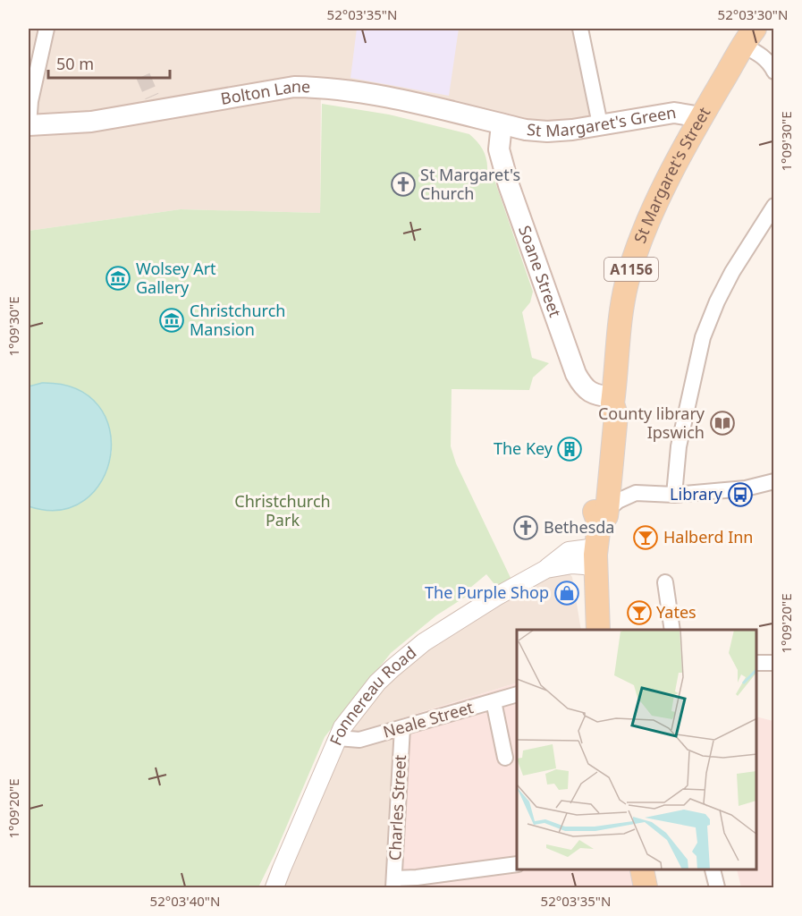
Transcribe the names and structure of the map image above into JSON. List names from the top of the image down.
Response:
{
  "streets": {
    "main road": [
      "Bolton Lane",
      "St Margaret's Green",
      "St Margaret's Street",
      "A1156",
      "Soane Street"
    ],
    "street": ["Fonnereau Road", "Neale Street", "Charles Street"]
  },
  "crossings": [
    ["Bolton Lane", "St Margaret's Green"],
    ["Bolton Lane", "Soane Street"],
    ["St Margaret's Green", "St Margaret's Street"],
    ["St Margaret's Green", "Soane Street"],
    ["St Margaret's Street", "A1156"],
    ["St Margaret's Street", "Soane Street"],
    ["A1156", "Soane Street"],
    ["A1156", "Fonnereau Road"],
    ["Fonnereau Road", "Neale Street"],
    ["Neale Street", "Charles Street"]
  ],
  "parks": ["Christchurch Park"],
  "places": {
    "church": ["St Margaret's Church", "Bethesda"],
    "museum": ["Wolsey Art Gallery", "Christchurch Mansion"],
    "library": ["County library Ipswich"],
    "building": ["The Key"],
    "bus stop": ["Library"],
    "bar": ["Halberd Inn", "Yates"],
    "shop": ["The Purple Shop"]
  },
  "scale_bar": "50 m",
  "coordinates": [
    "52°03'35\"N",
    "52°03'30\"N",
    "1°09'30\"E",
    "1°09'20\"E",
    "52°03'40\"N"
  ]
}
